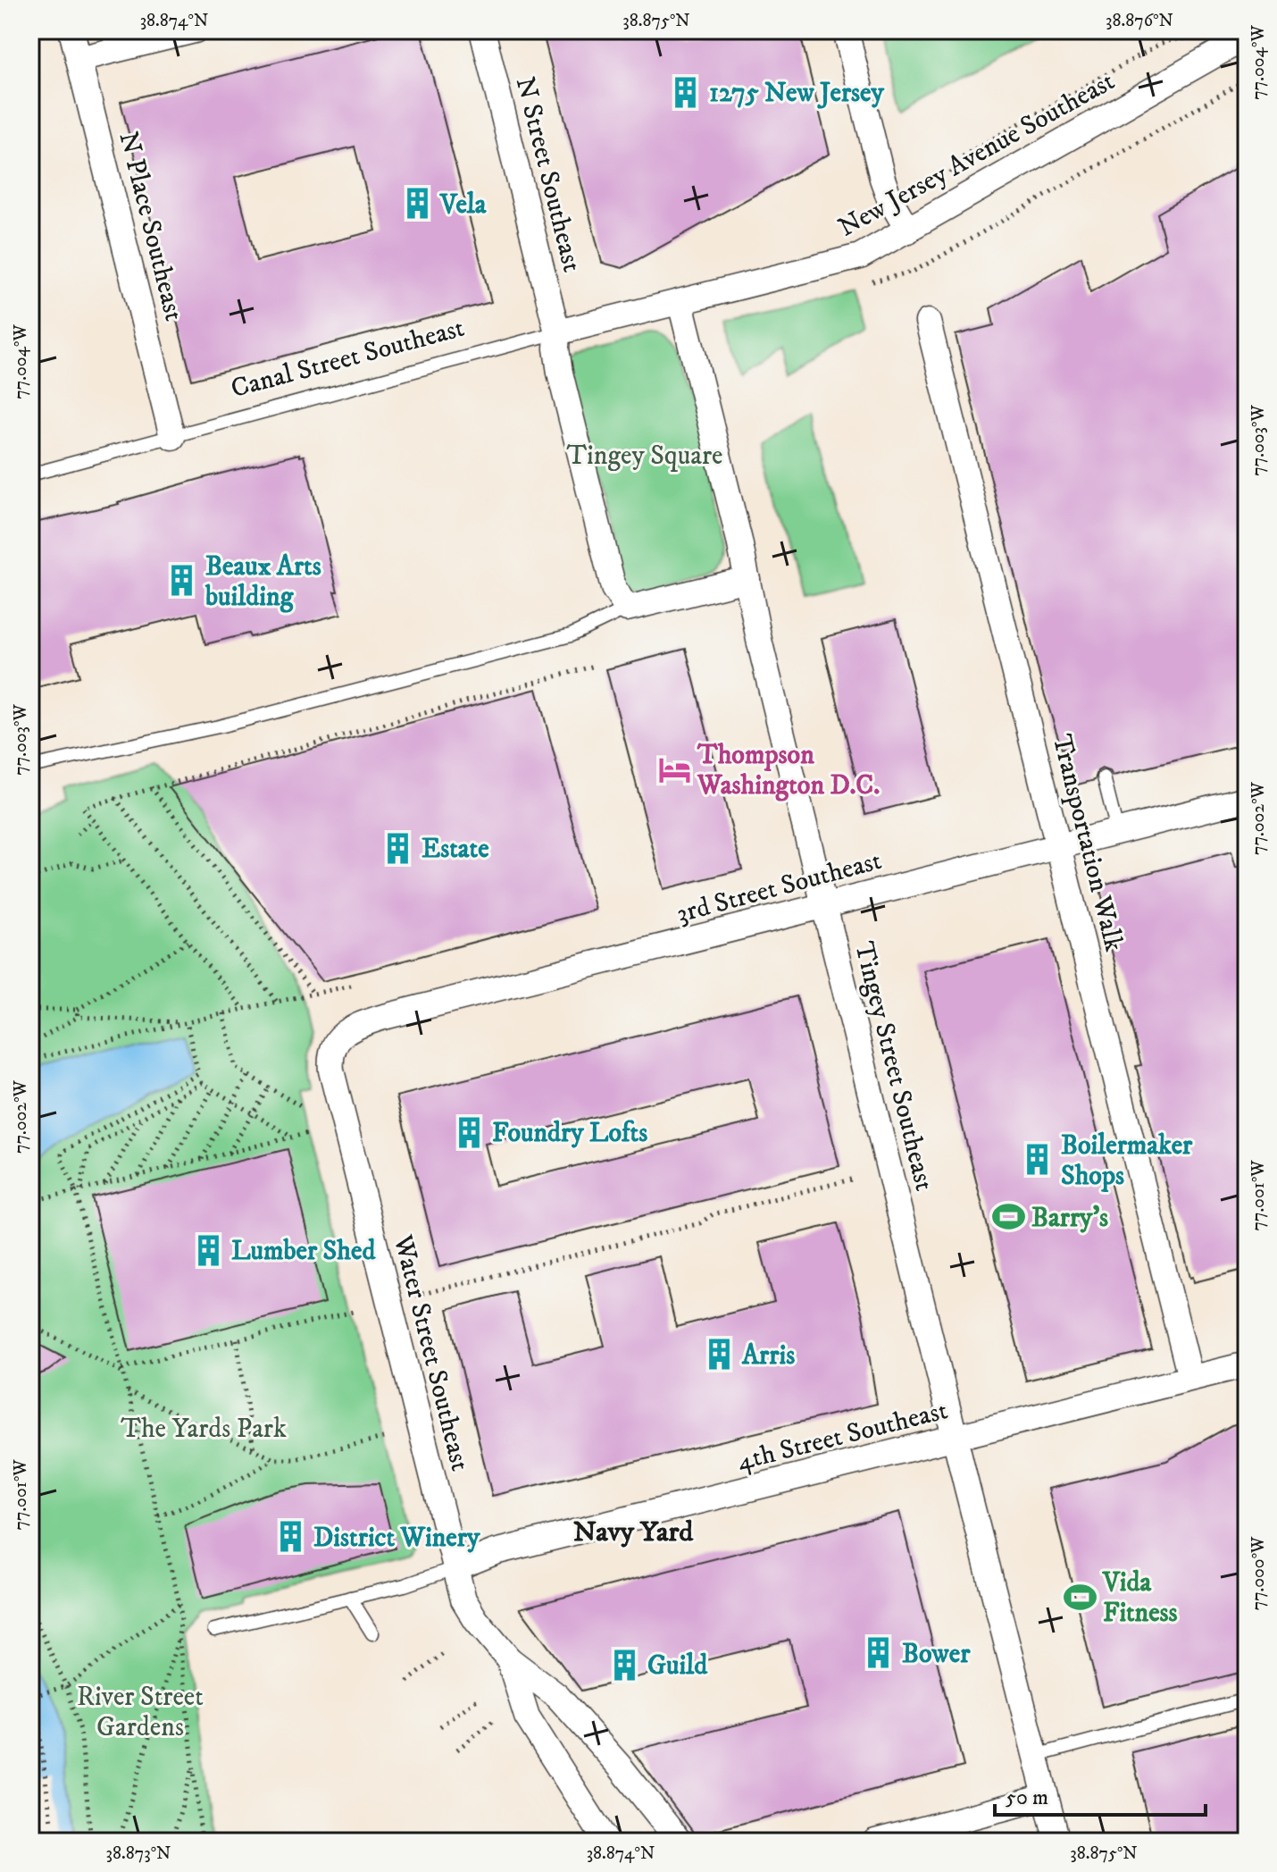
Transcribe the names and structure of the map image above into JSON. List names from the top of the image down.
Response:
{
  "streets": {
    "street": [
      "New Jersey Avenue Southeast",
      "N Street Southeast",
      "N Place Southeast",
      "Canal Street Southeast",
      "Transportation Walk",
      "3rd Street Southeast",
      "Tingey Street Southeast",
      "Water Street Southeast",
      "4th Street Southeast"
    ]
  },
  "crossings": [
    ["New Jersey Avenue Southeast", "Canal Street Southeast"],
    ["New Jersey Avenue Southeast", "Tingey Street Southeast"],
    ["N Street Southeast", "Canal Street Southeast"],
    ["N Place Southeast", "Canal Street Southeast"],
    ["Canal Street Southeast", "Tingey Street Southeast"],
    ["Transportation Walk", "3rd Street Southeast"],
    ["Transportation Walk", "4th Street Southeast"],
    ["3rd Street Southeast", "Tingey Street Southeast"],
    ["3rd Street Southeast", "Water Street Southeast"],
    ["Tingey Street Southeast", "4th Street Southeast"],
    ["Water Street Southeast", "4th Street Southeast"]
  ],
  "districts": ["Navy Yard"],
  "parks": ["Tingey Square", "The Yards Park", "River Street Gardens"],
  "places": {
    "building": [
      "1275 New Jersey",
      "Vela",
      "Beaux Arts building",
      "Estate",
      "Foundry Lofts",
      "Boilermaker Shops",
      "Lumber Shed",
      "Arris",
      "District Winery",
      "Bower",
      "Guild"
    ],
    "hotel": ["Thompson Washington D.C."],
    "sports": ["Barry's", "Vida Fitness"]
  },
  "scale_bar": "50 m",
  "coordinates": [
    "38.874°N",
    "38.875°N",
    "38.876°N",
    "77.004°W",
    "77.003°W",
    "77.002°W",
    "77.001°W",
    "77.000°W",
    "38.873°N"
  ]
}
